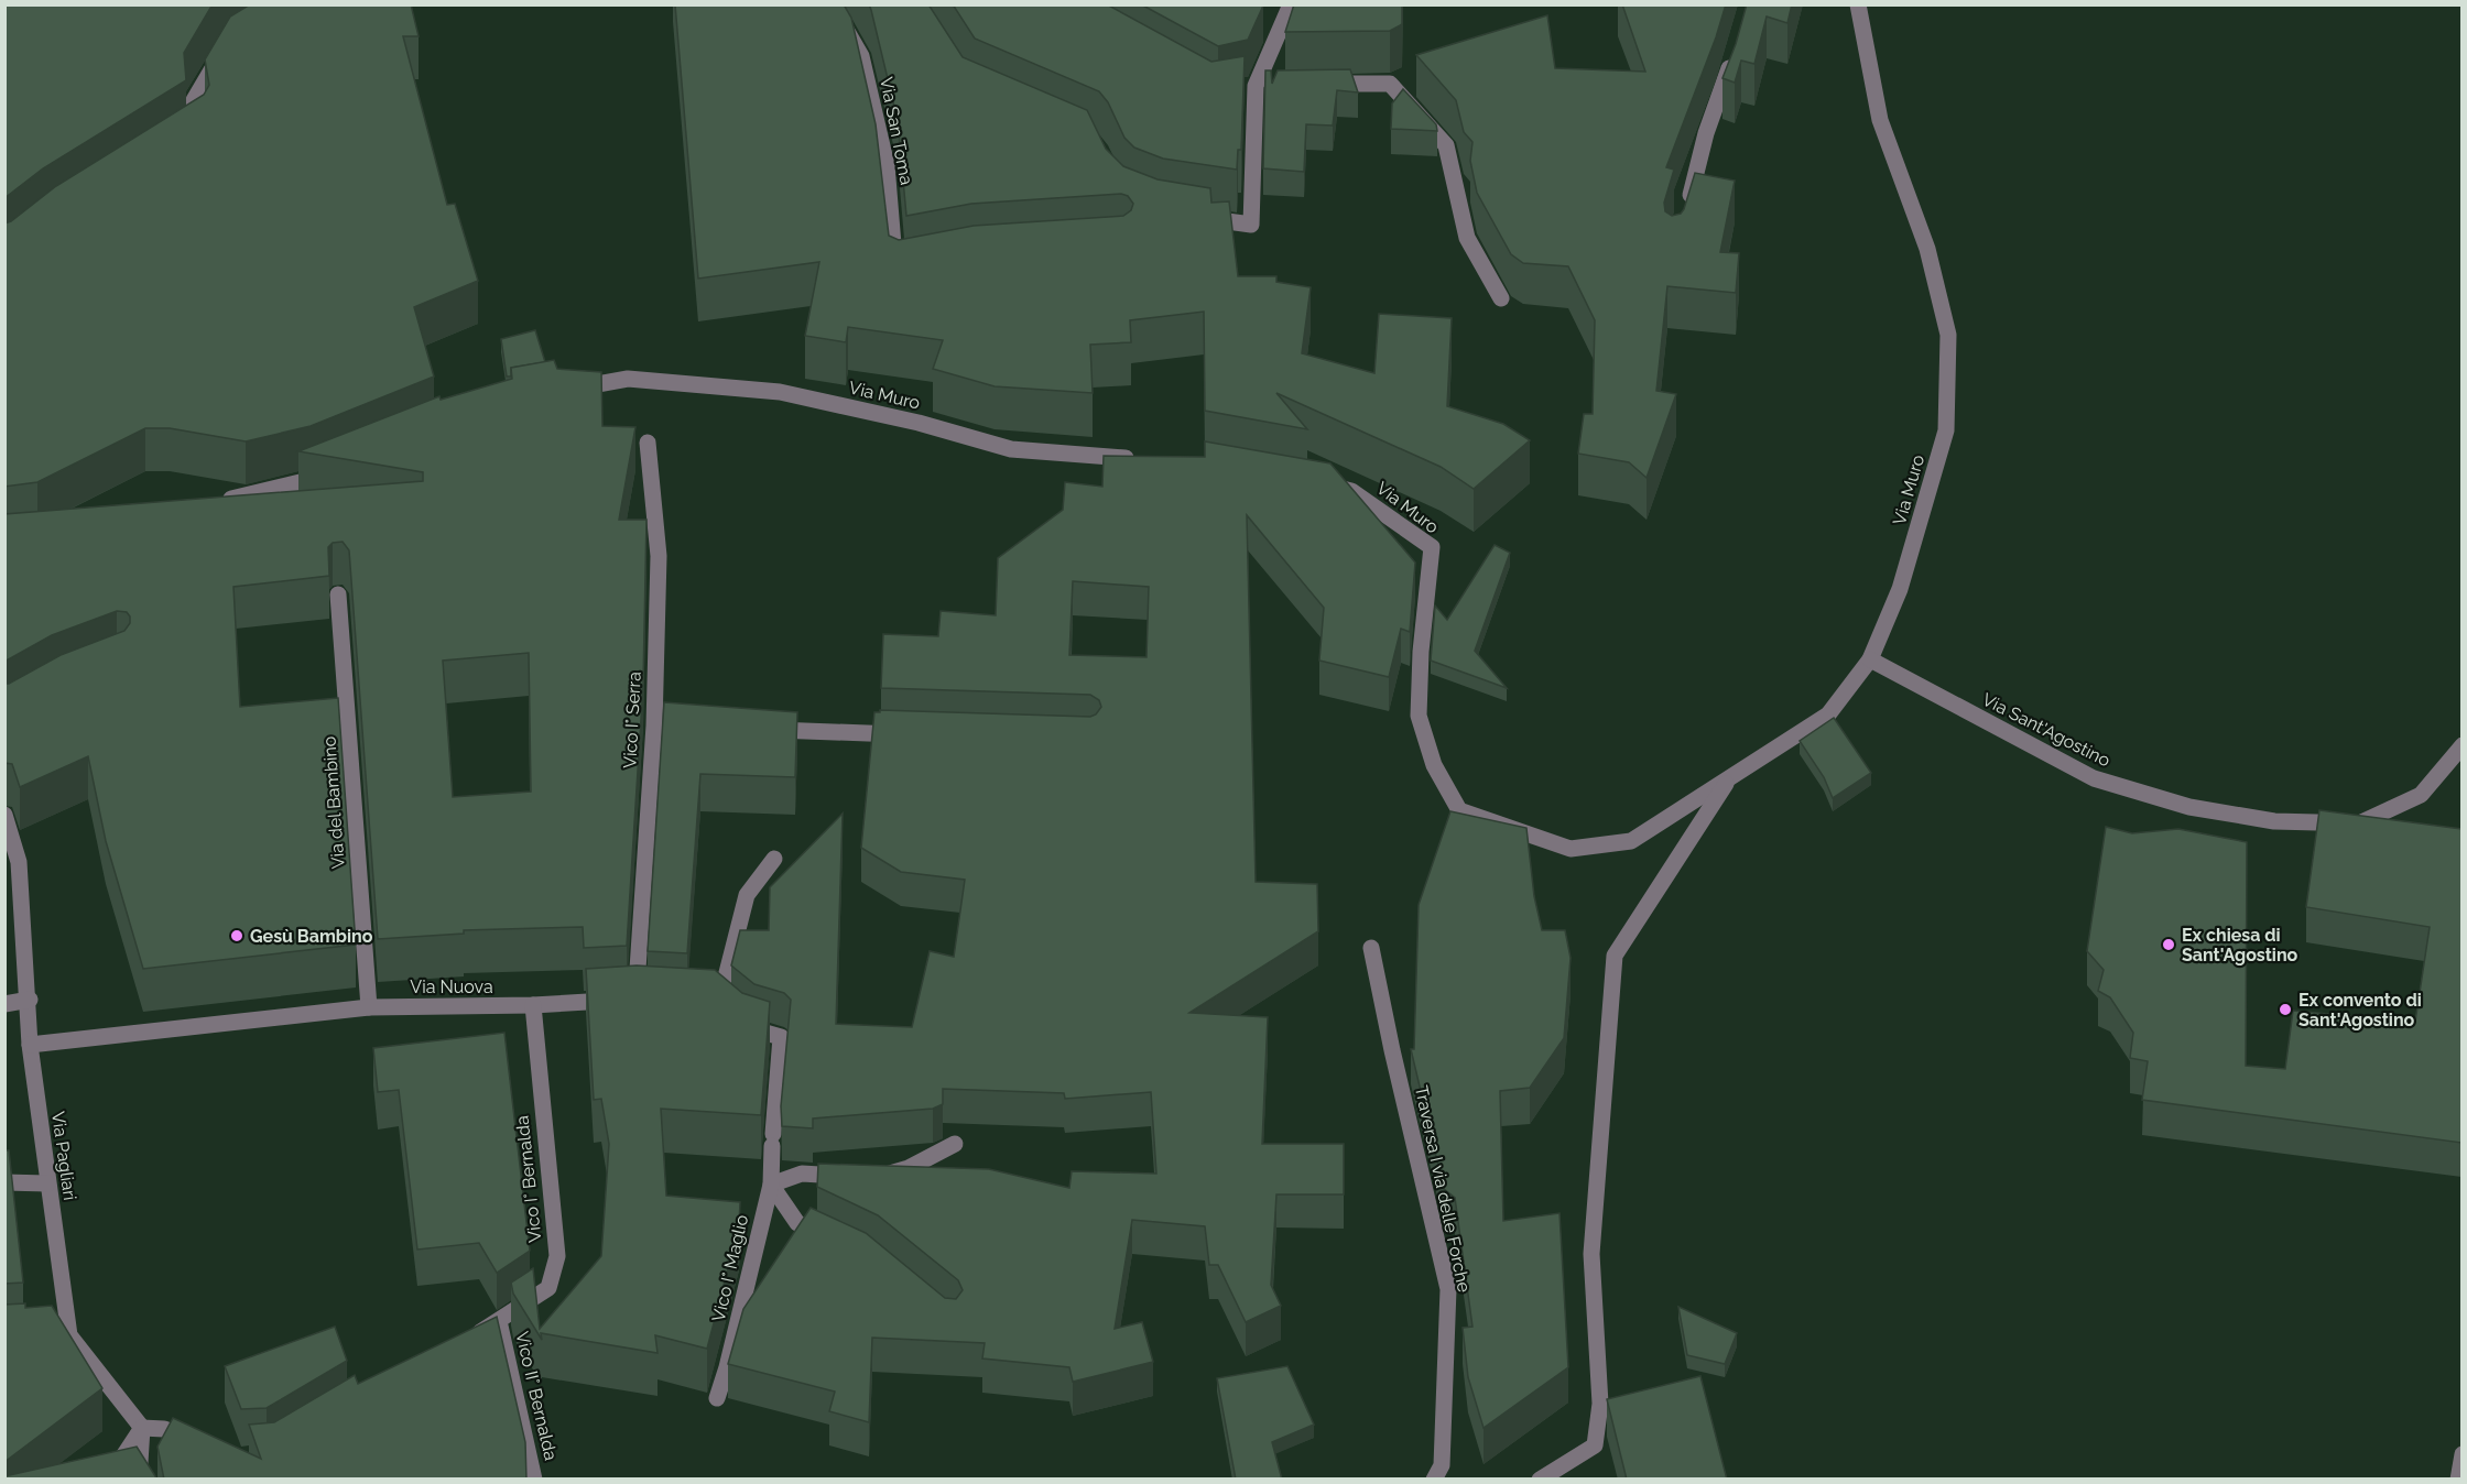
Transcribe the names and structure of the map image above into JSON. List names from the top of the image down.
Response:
{
  "streets": {
    "street": [
      "Via San Toma",
      "Via Muro",
      "Vico I° Serra",
      "Via Sant'Agostino",
      "Via del Bambino",
      "Via Nuova",
      "Via Pagliari",
      "Vico I° Bernalda",
      "Traversa I via delle Forche",
      "Vico I° Maglio",
      "Vico II° Bernalda"
    ]
  },
  "crossings": [
    ["Via Muro", "Via Sant'Agostino"],
    ["Vico I° Serra", "Via Nuova"],
    ["Via del Bambino", "Via Nuova"],
    ["Via Nuova", "Via Pagliari"],
    ["Via Nuova", "Vico I° Bernalda"],
    ["Vico I° Bernalda", "Vico II° Bernalda"]
  ],
  "places": ["Gesù Bambino", "Ex chiesa di Sant'Agostino", "Ex convento di Sant'Agostino"]
}
